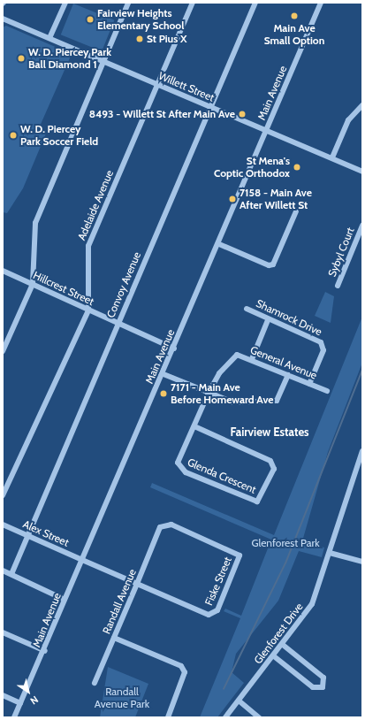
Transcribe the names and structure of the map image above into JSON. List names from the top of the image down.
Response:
{
  "streets": {
    "street": [
      "Willett Street",
      "Main Avenue",
      "Adelaide Avenue",
      "Sybyl Court",
      "Convoy Avenue",
      "Hillcrest Street",
      "Shamrock Drive",
      "General Avenue",
      "Glenda Crescent",
      "Alex Street",
      "Fiske Street",
      "Randall Avenue",
      "Glenforest Drive"
    ]
  },
  "crossings": [
    ["Willett Street", "Main Avenue"],
    ["Willett Street", "Adelaide Avenue"],
    ["Willett Street", "Convoy Avenue"],
    ["Main Avenue", "Hillcrest Street"],
    ["Main Avenue", "Alex Street"],
    ["Adelaide Avenue", "Hillcrest Street"],
    ["Convoy Avenue", "Hillcrest Street"],
    ["Convoy Avenue", "Alex Street"],
    ["Shamrock Drive", "General Avenue"],
    ["General Avenue", "Glenda Crescent"],
    ["Alex Street", "Fiske Street"],
    ["Alex Street", "Randall Avenue"],
    ["Fiske Street", "Randall Avenue"]
  ],
  "districts": ["Fairview Estates"],
  "parks": ["Glenforest Park", "Randall Avenue Park"],
  "places": [
    "Main Ave Small Option",
    "Fairview Heights Elementary School",
    "St Pius X",
    "W. D. Piercey Park Ball Diamond 1",
    "8493 - Willett St After Main Ave",
    "W. D. Piercey Park Soccer Field",
    "St Mena's Coptic Orthodox",
    "7158 - Main Ave After Willett St",
    "7171 - Main Ave Before Homeward Ave"
  ],
  "north": "bottom right"
}
